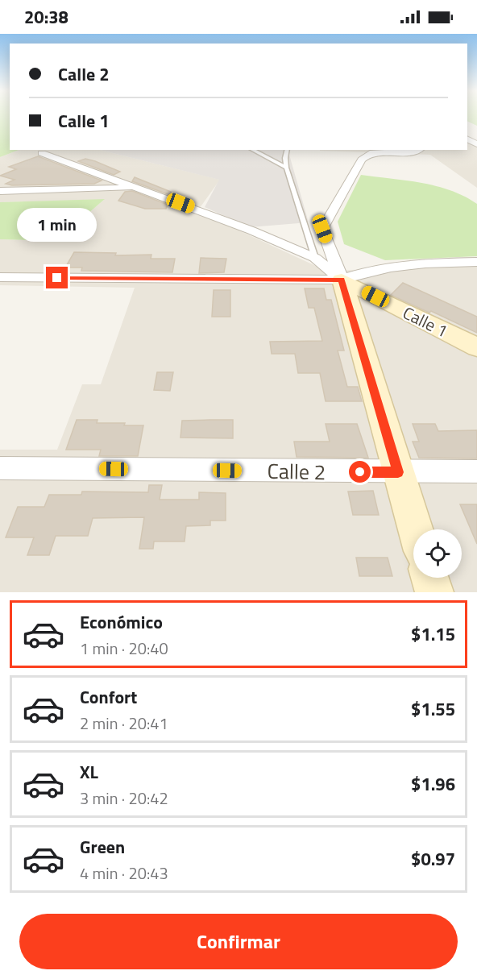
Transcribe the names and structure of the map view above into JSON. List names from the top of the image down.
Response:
{
  "streets": {
    "street": ["Calle 1", "Calle 2"]
  },
  "page": {
    "status": "20:38",
    "banner": ["Calle 2", "Calle 1"],
    "bubble": "1 min",
    "list": [
      {
        "name": "Económico",
        "note": "1 min · 20:40",
        "value": "$1.15"
      },
      {
        "name": "Confort",
        "note": "2 min · 20:41",
        "value": "$1.55"
      },
      {
        "name": "XL",
        "note": "3 min · 20:42",
        "value": "$1.96"
      },
      {
        "name": "Green",
        "note": "4 min · 20:43",
        "value": "$0.97"
      }
    ],
    "buttons": "Confirmar"
  }
}
